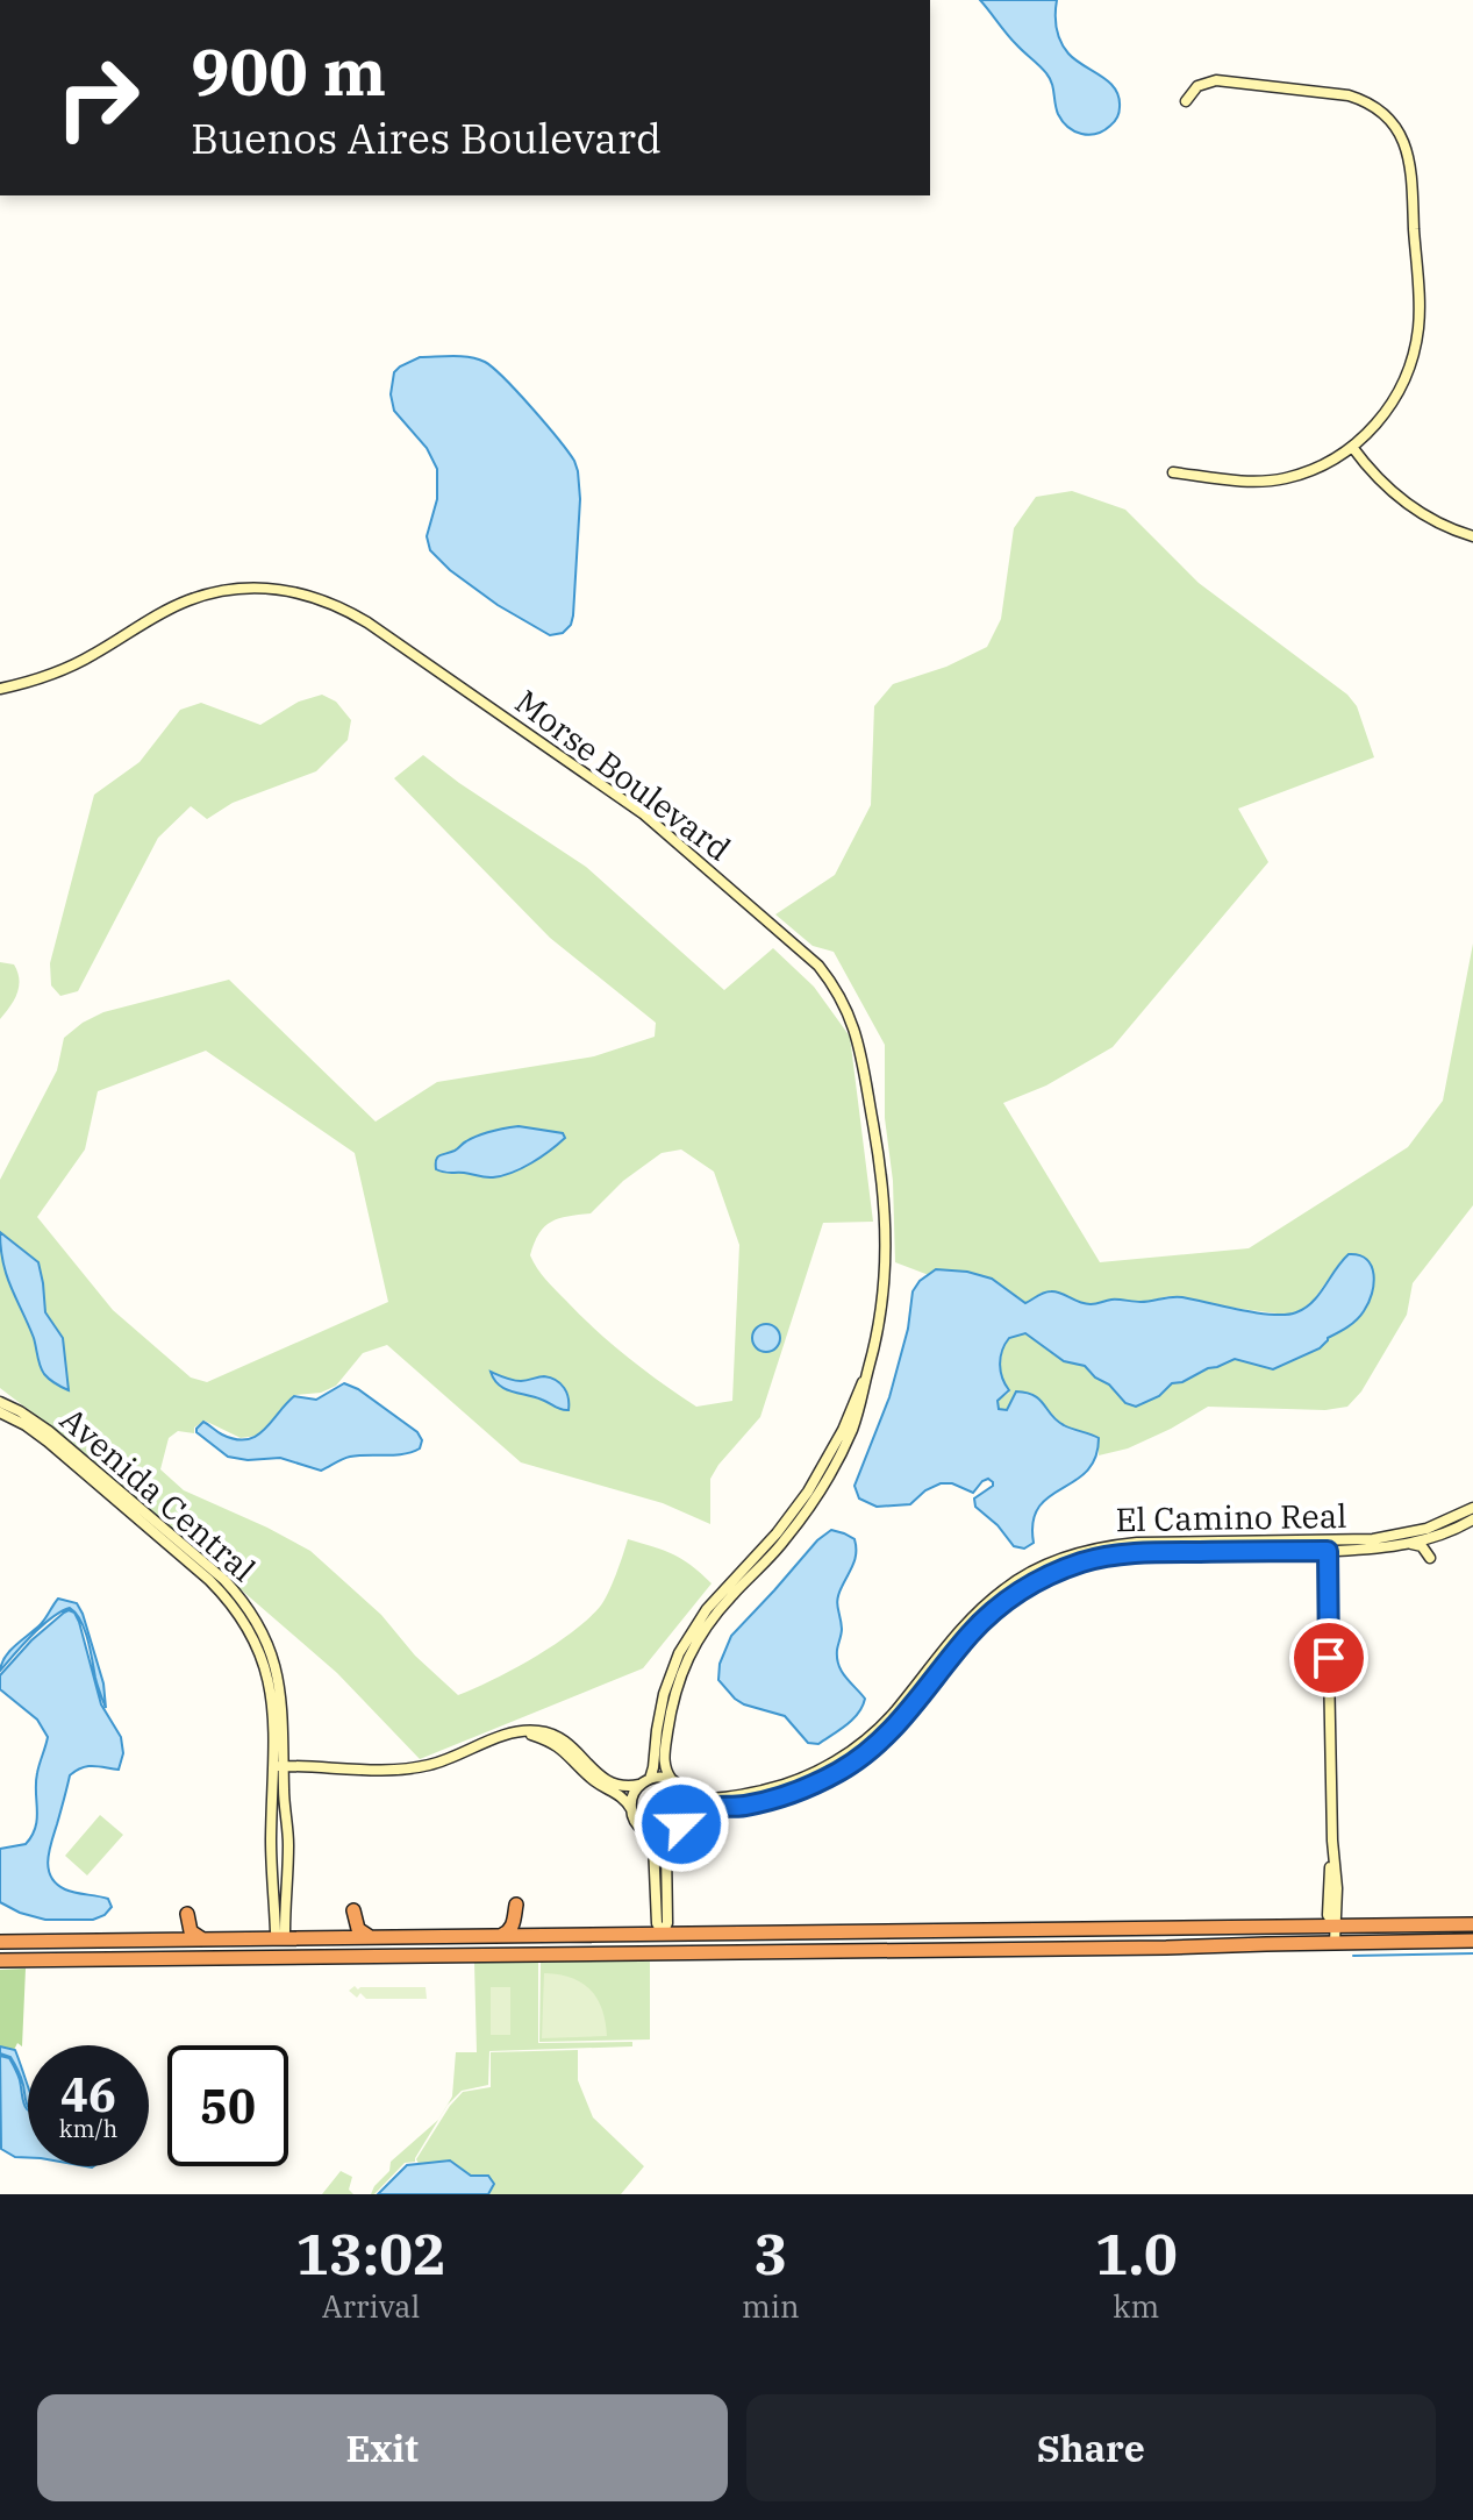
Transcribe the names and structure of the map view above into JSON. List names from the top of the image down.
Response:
{
  "streets": {
    "street": ["Morse Boulevard", "Avenida Central", "El Camino Real"]
  },
  "crossings": [
    ["Morse Boulevard", "El Camino Real"]
  ],
  "page": {
    "turn": ["900 m", "Buenos Aires Boulevard"],
    "speed": "46 km/h",
    "limit": "50",
    "eta": [
      "13:02",
      "Arrival",
      "3",
      "min",
      "1.0",
      "km"
    ],
    "buttons": ["Exit", "Share"]
  }
}
